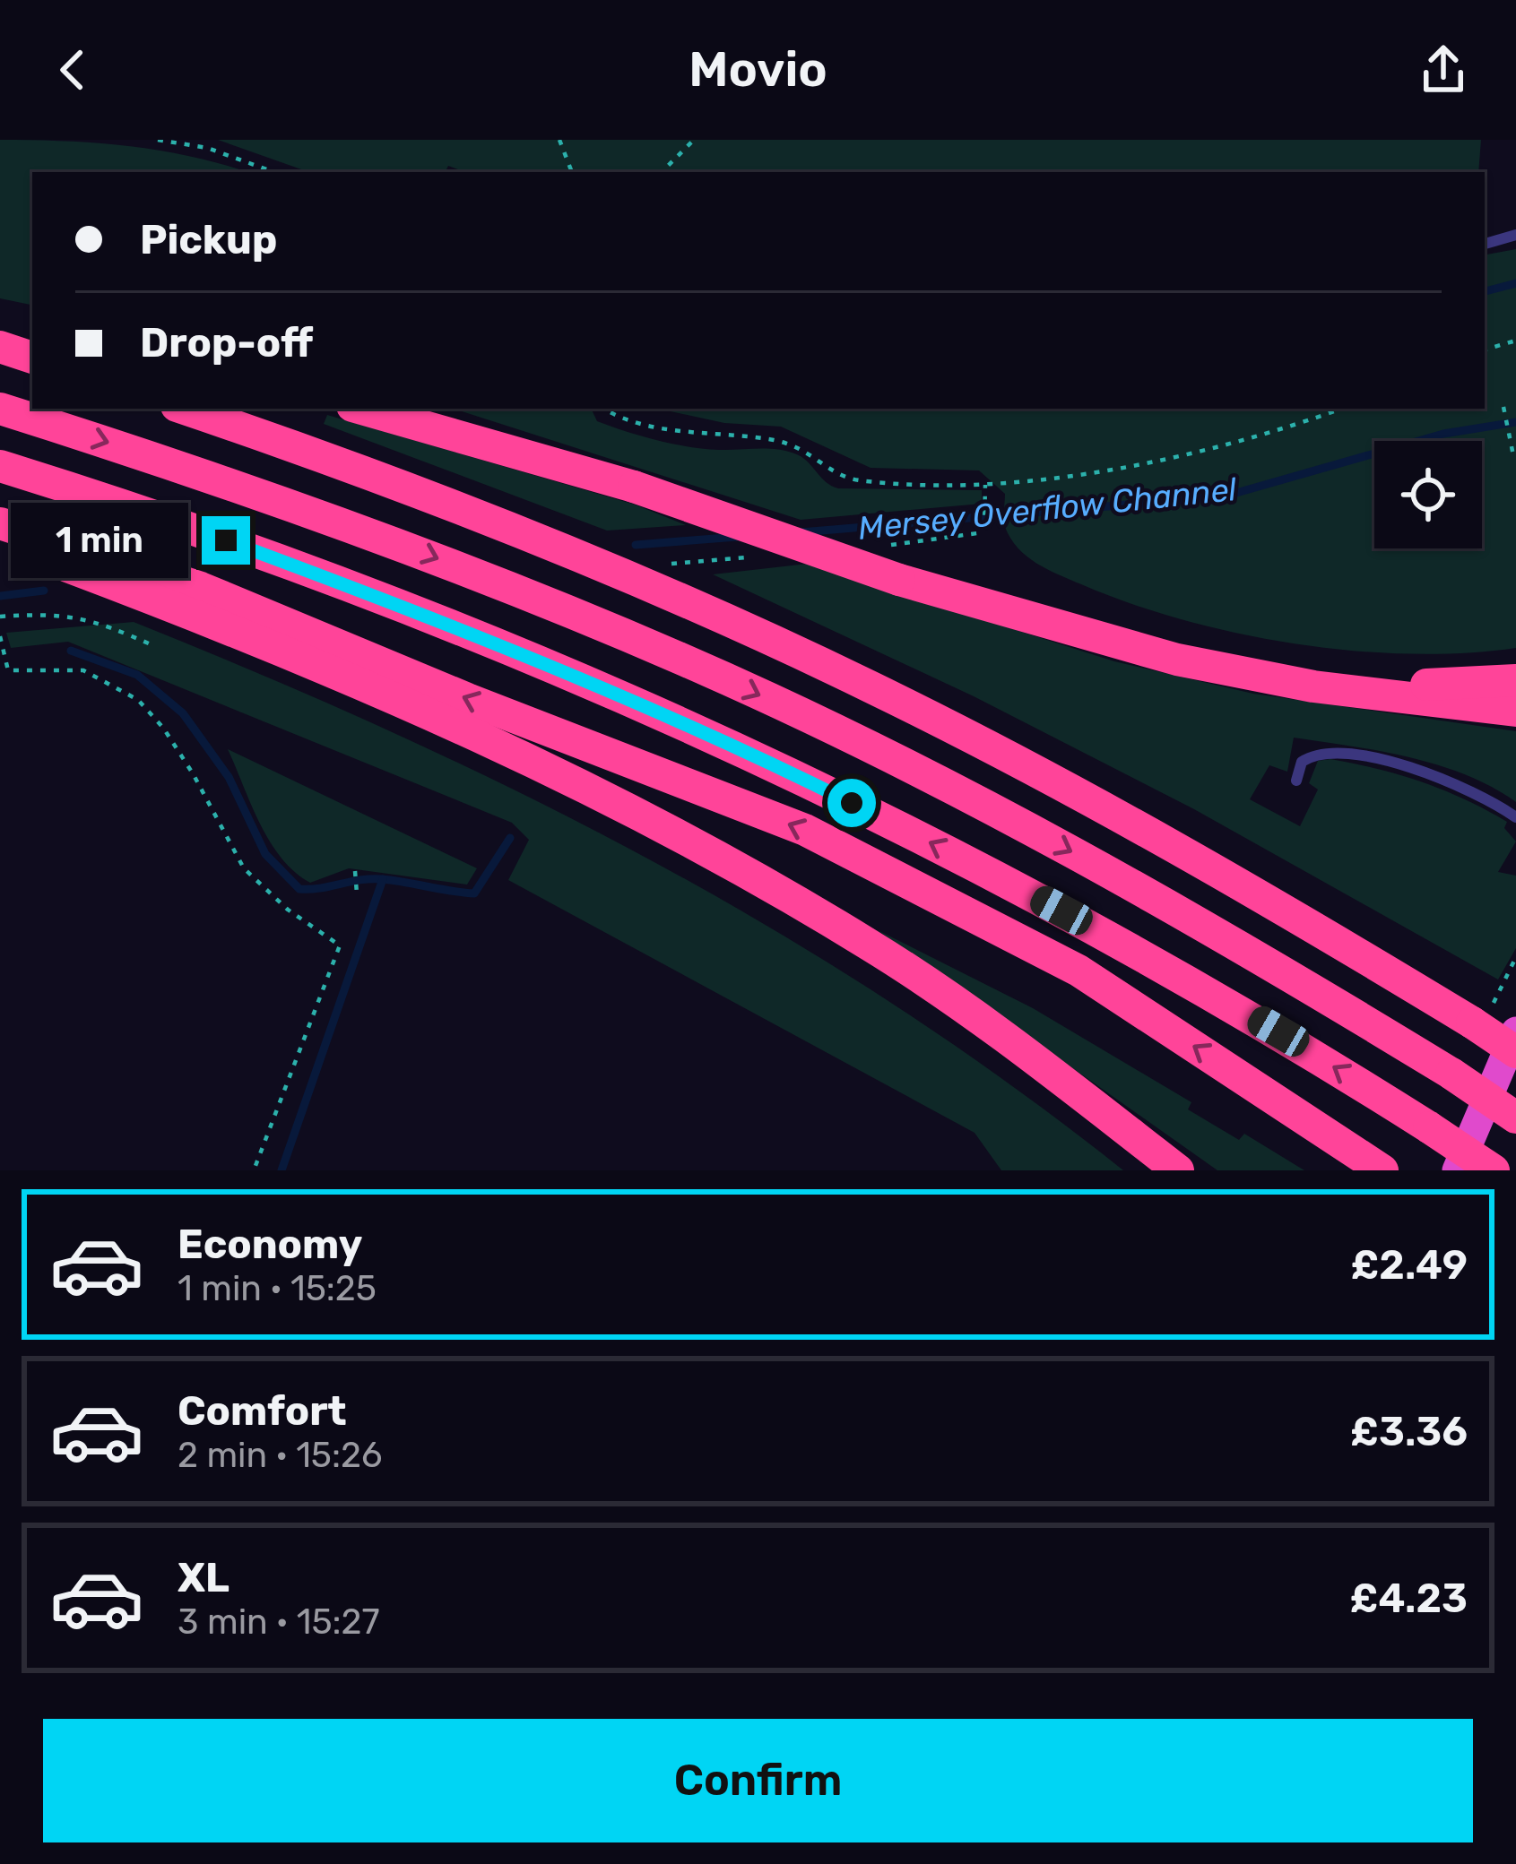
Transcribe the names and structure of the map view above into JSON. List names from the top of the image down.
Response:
{
  "water": ["Mersey Overflow Channel"],
  "page": {
    "header": "Movio",
    "banner": ["Pickup", "Drop-off"],
    "bubble": "1 min",
    "list": [
      {
        "name": "Economy",
        "note": "1 min · 15:25",
        "value": "£2.49"
      },
      {
        "name": "Comfort",
        "note": "2 min · 15:26",
        "value": "£3.36"
      },
      {
        "name": "XL",
        "note": "3 min · 15:27",
        "value": "£4.23"
      }
    ],
    "buttons": "Confirm"
  }
}
